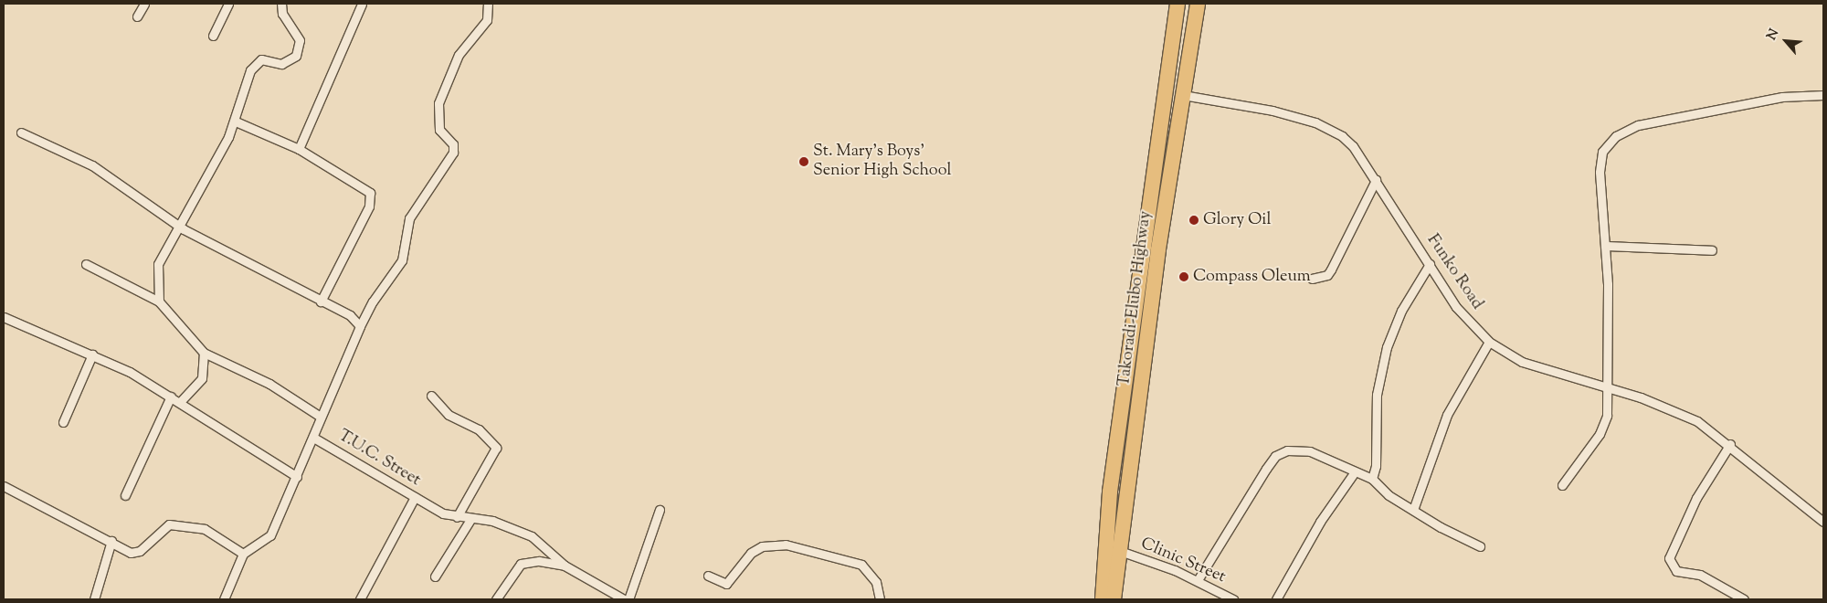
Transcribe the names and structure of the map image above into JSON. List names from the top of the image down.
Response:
{
  "streets": {
    "highway": ["Takoradi-Elubo Highway"],
    "street": ["Funko Road", "T.U.C. Street", "Clinic Street"]
  },
  "crossings": [
    ["Funko Road", "Takoradi-Elubo Highway"],
    ["Takoradi-Elubo Highway", "Clinic Street"]
  ],
  "places": ["St. Mary's Boys' Senior High School", "Glory Oil", "Compass Oleum"],
  "north": "top left"
}
